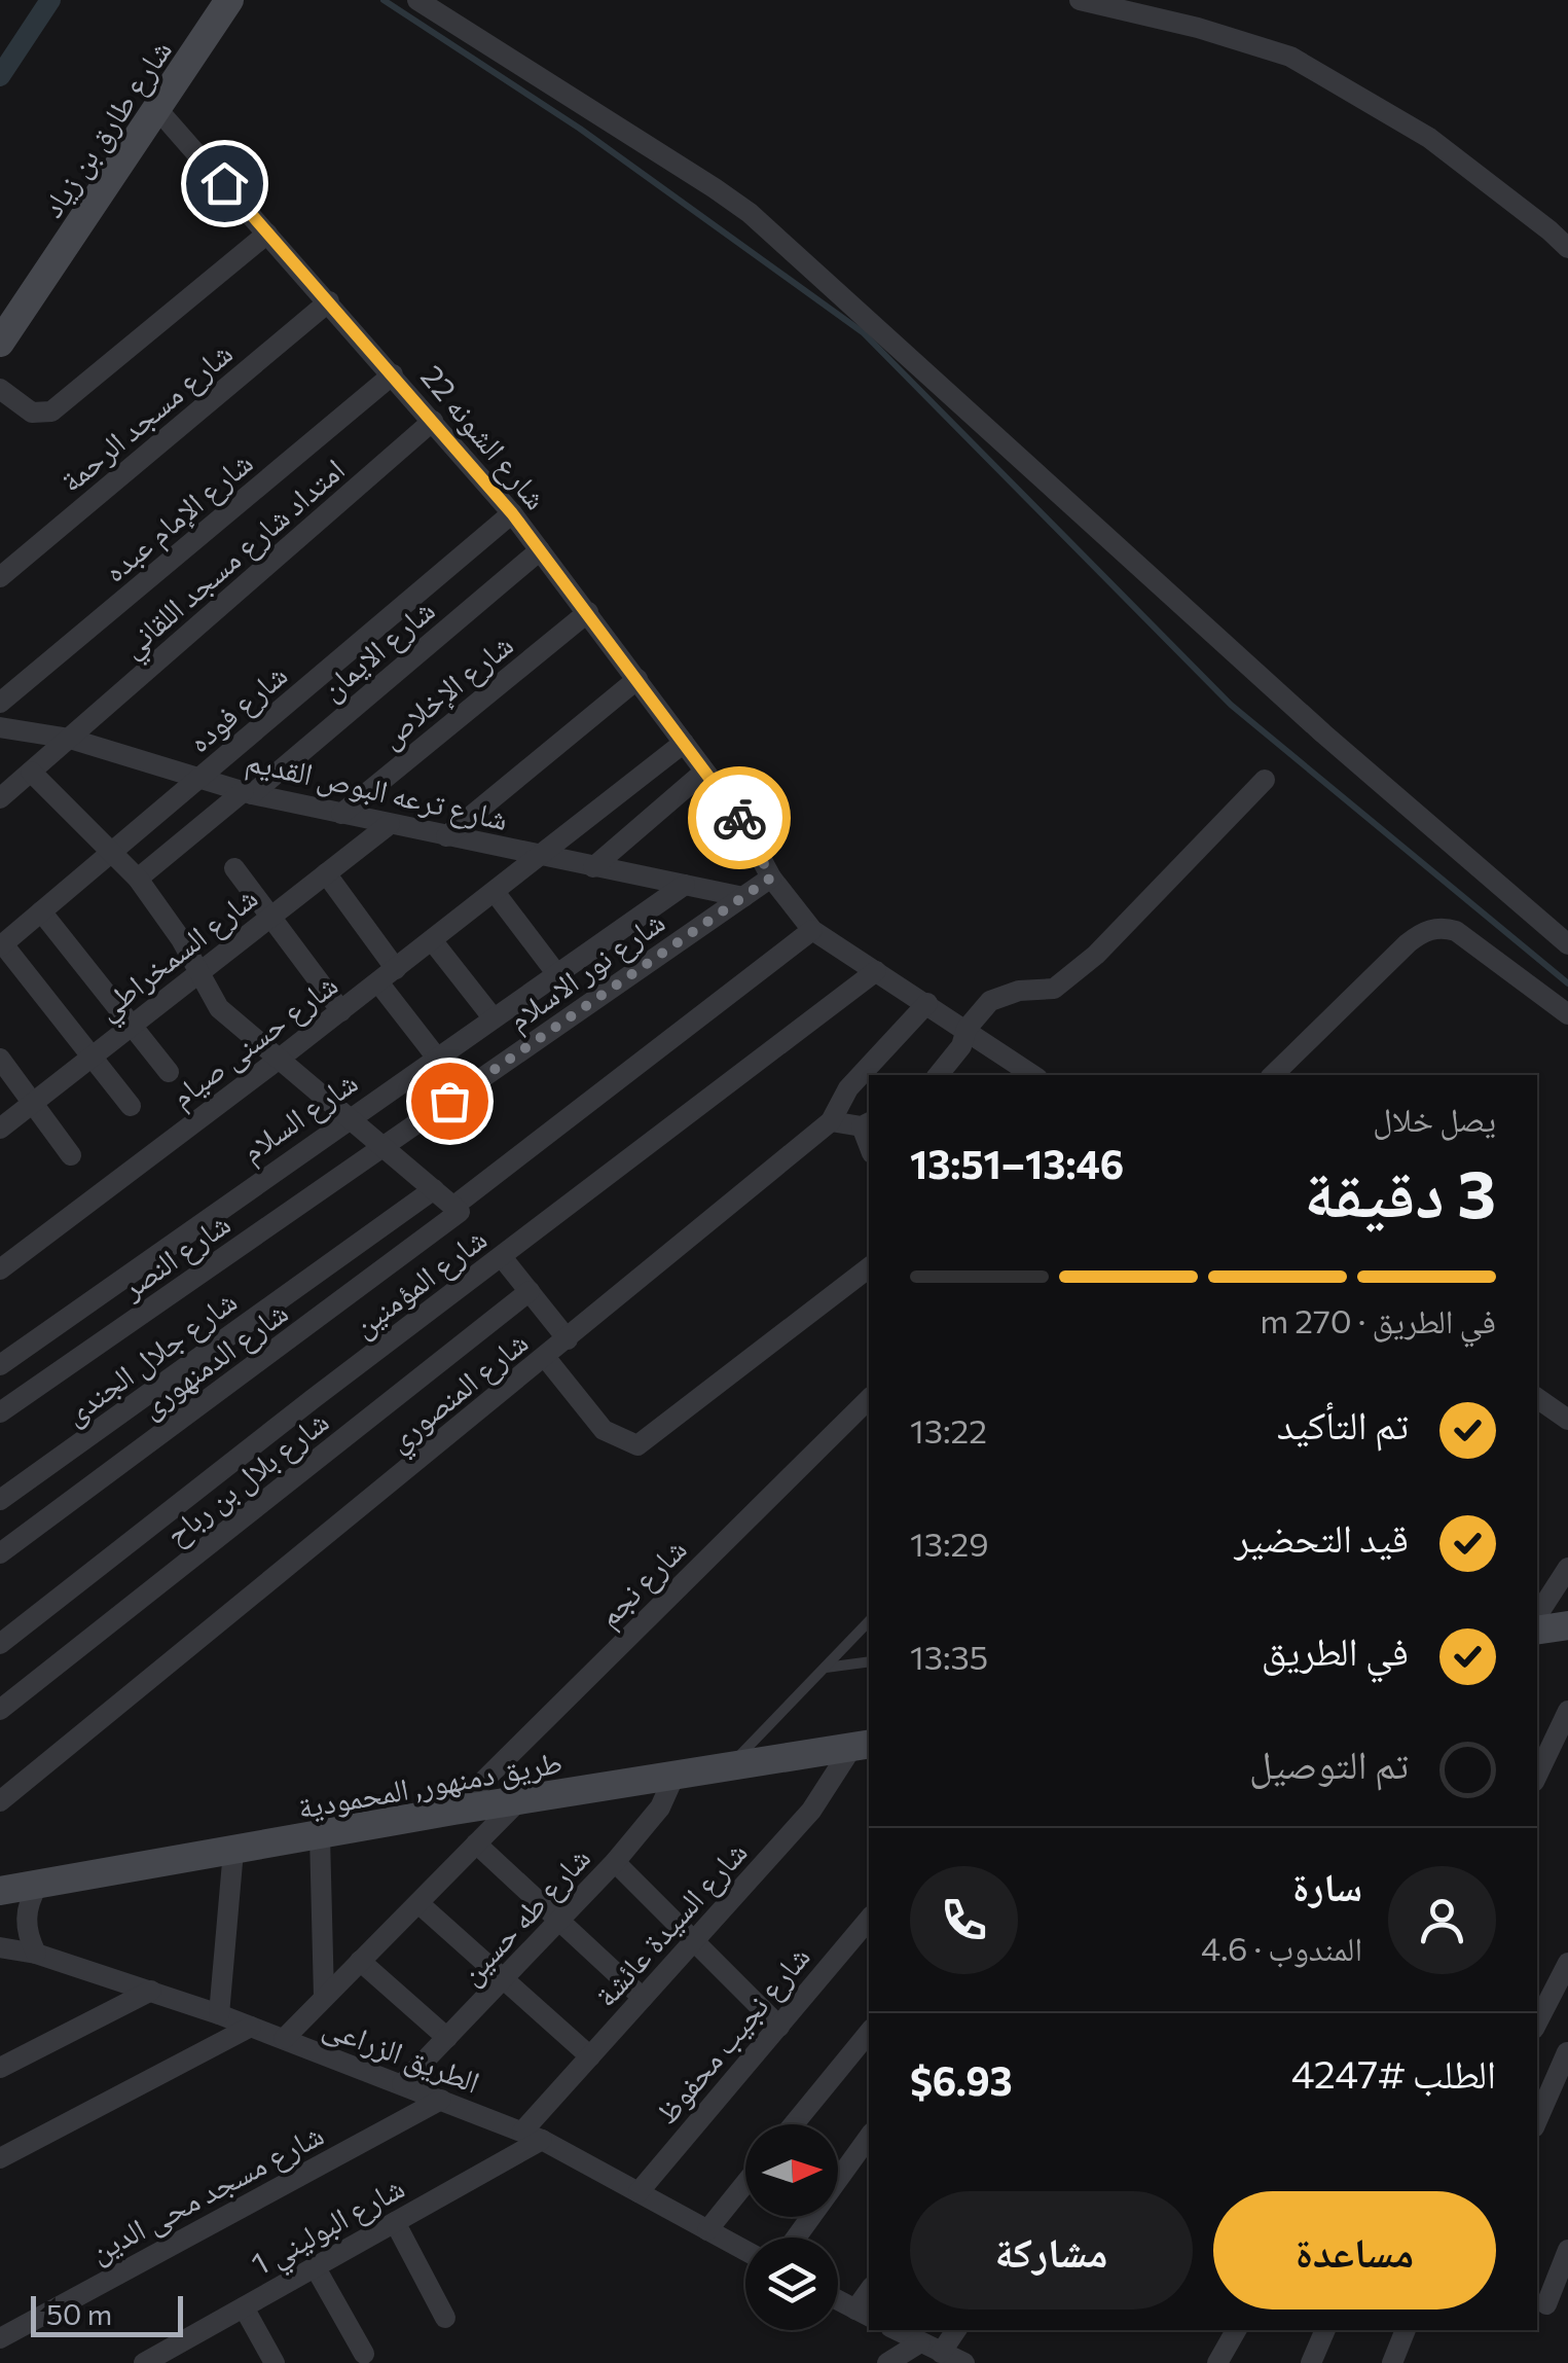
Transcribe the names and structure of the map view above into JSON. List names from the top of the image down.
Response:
{
  "streets": {
    "main road": ["شارع طارق بن زياد", "طريق دمنهور, المحمودية"],
    "street": [
      "شارع مسجد الرحمة",
      "شارع الشونه 22",
      "شارع الإمام عبده",
      "امتداد شارع مسجد اللقاني",
      "شارع الايمان",
      "شارع الإخلاص",
      "شارع فوده",
      "شارع ترعه البوص القديم",
      "شارع السمخراطي",
      "شارع نور الاسلام",
      "شارع حسنى صيام",
      "شارع السلام",
      "شارع النصر",
      "شارع المؤمنين",
      "شارع جلال الجندى",
      "شارع الدمنهورى",
      "شارع المنصوري",
      "شارع بلال بن رباح",
      "شارع نجم",
      "شارع طه حسين",
      "شارع السيدة عائشة",
      "شارع نجيب محفوظ",
      "الطريق الزراعى",
      "شارع مسجد محى الدين",
      "شارع البوليني 1"
    ]
  },
  "crossings": [
    ["شارع طارق بن زياد", "شارع الشونه 22"],
    ["شارع مسجد الرحمة", "شارع الشونه 22"],
    ["شارع الشونه 22", "شارع الإمام عبده"],
    ["شارع الشونه 22", "امتداد شارع مسجد اللقاني"],
    ["شارع الشونه 22", "شارع الايمان"],
    ["شارع الشونه 22", "شارع الإخلاص"],
    ["شارع الشونه 22", "شارع فوده"],
    ["شارع الشونه 22", "شارع نور الاسلام"],
    ["شارع الشونه 22", "شارع حسنى صيام"],
    ["شارع الشونه 22", "شارع المؤمنين"],
    ["شارع الشونه 22", "شارع الدمنهورى"],
    ["شارع الشونه 22", "شارع المنصوري"],
    ["امتداد شارع مسجد اللقاني", "شارع ترعه البوص القديم"],
    ["شارع الايمان", "شارع ترعه البوص القديم"],
    ["شارع الإخلاص", "شارع ترعه البوص القديم"],
    ["شارع فوده", "شارع ترعه البوص القديم"],
    ["شارع ترعه البوص القديم", "شارع السمخراطي"],
    ["شارع ترعه البوص القديم", "شارع نور الاسلام"],
    ["شارع ترعه البوص القديم", "شارع حسنى صيام"],
    ["شارع ترعه البوص القديم", "شارع السلام"],
    ["شارع نور الاسلام", "شارع النصر"],
    ["شارع نجم", "طريق دمنهور, المحمودية"],
    ["طريق دمنهور, المحمودية", "شارع طه حسين"],
    ["طريق دمنهور, المحمودية", "شارع السيدة عائشة"],
    ["شارع طه حسين", "الطريق الزراعى"],
    ["شارع السيدة عائشة", "الطريق الزراعى"],
    ["شارع السيدة عائشة", "شارع البوليني 1"],
    ["شارع نجيب محفوظ", "الطريق الزراعى"],
    ["الطريق الزراعى", "شارع مسجد محى الدين"],
    ["الطريق الزراعى", "شارع البوليني 1"]
  ],
  "scale_bar": "50 m",
  "north": "right",
  "page": {
    "heading": ["3 دقيقة", "يصل خلال", "13:46–13:51"],
    "panel": [
      "سارة",
      "المندوب · 4.6",
      "الطلب #4247",
      "$6.93"
    ],
    "bar": "في الطريق · 270 m",
    "list": [
      ["تم التأكيد", "13:22"],
      ["قيد التحضير", "13:29"],
      ["في الطريق", "13:35"],
      "تم التوصيل"
    ],
    "buttons": ["مساعدة", "مشاركة"],
    "scale": "50 m"
  }
}
